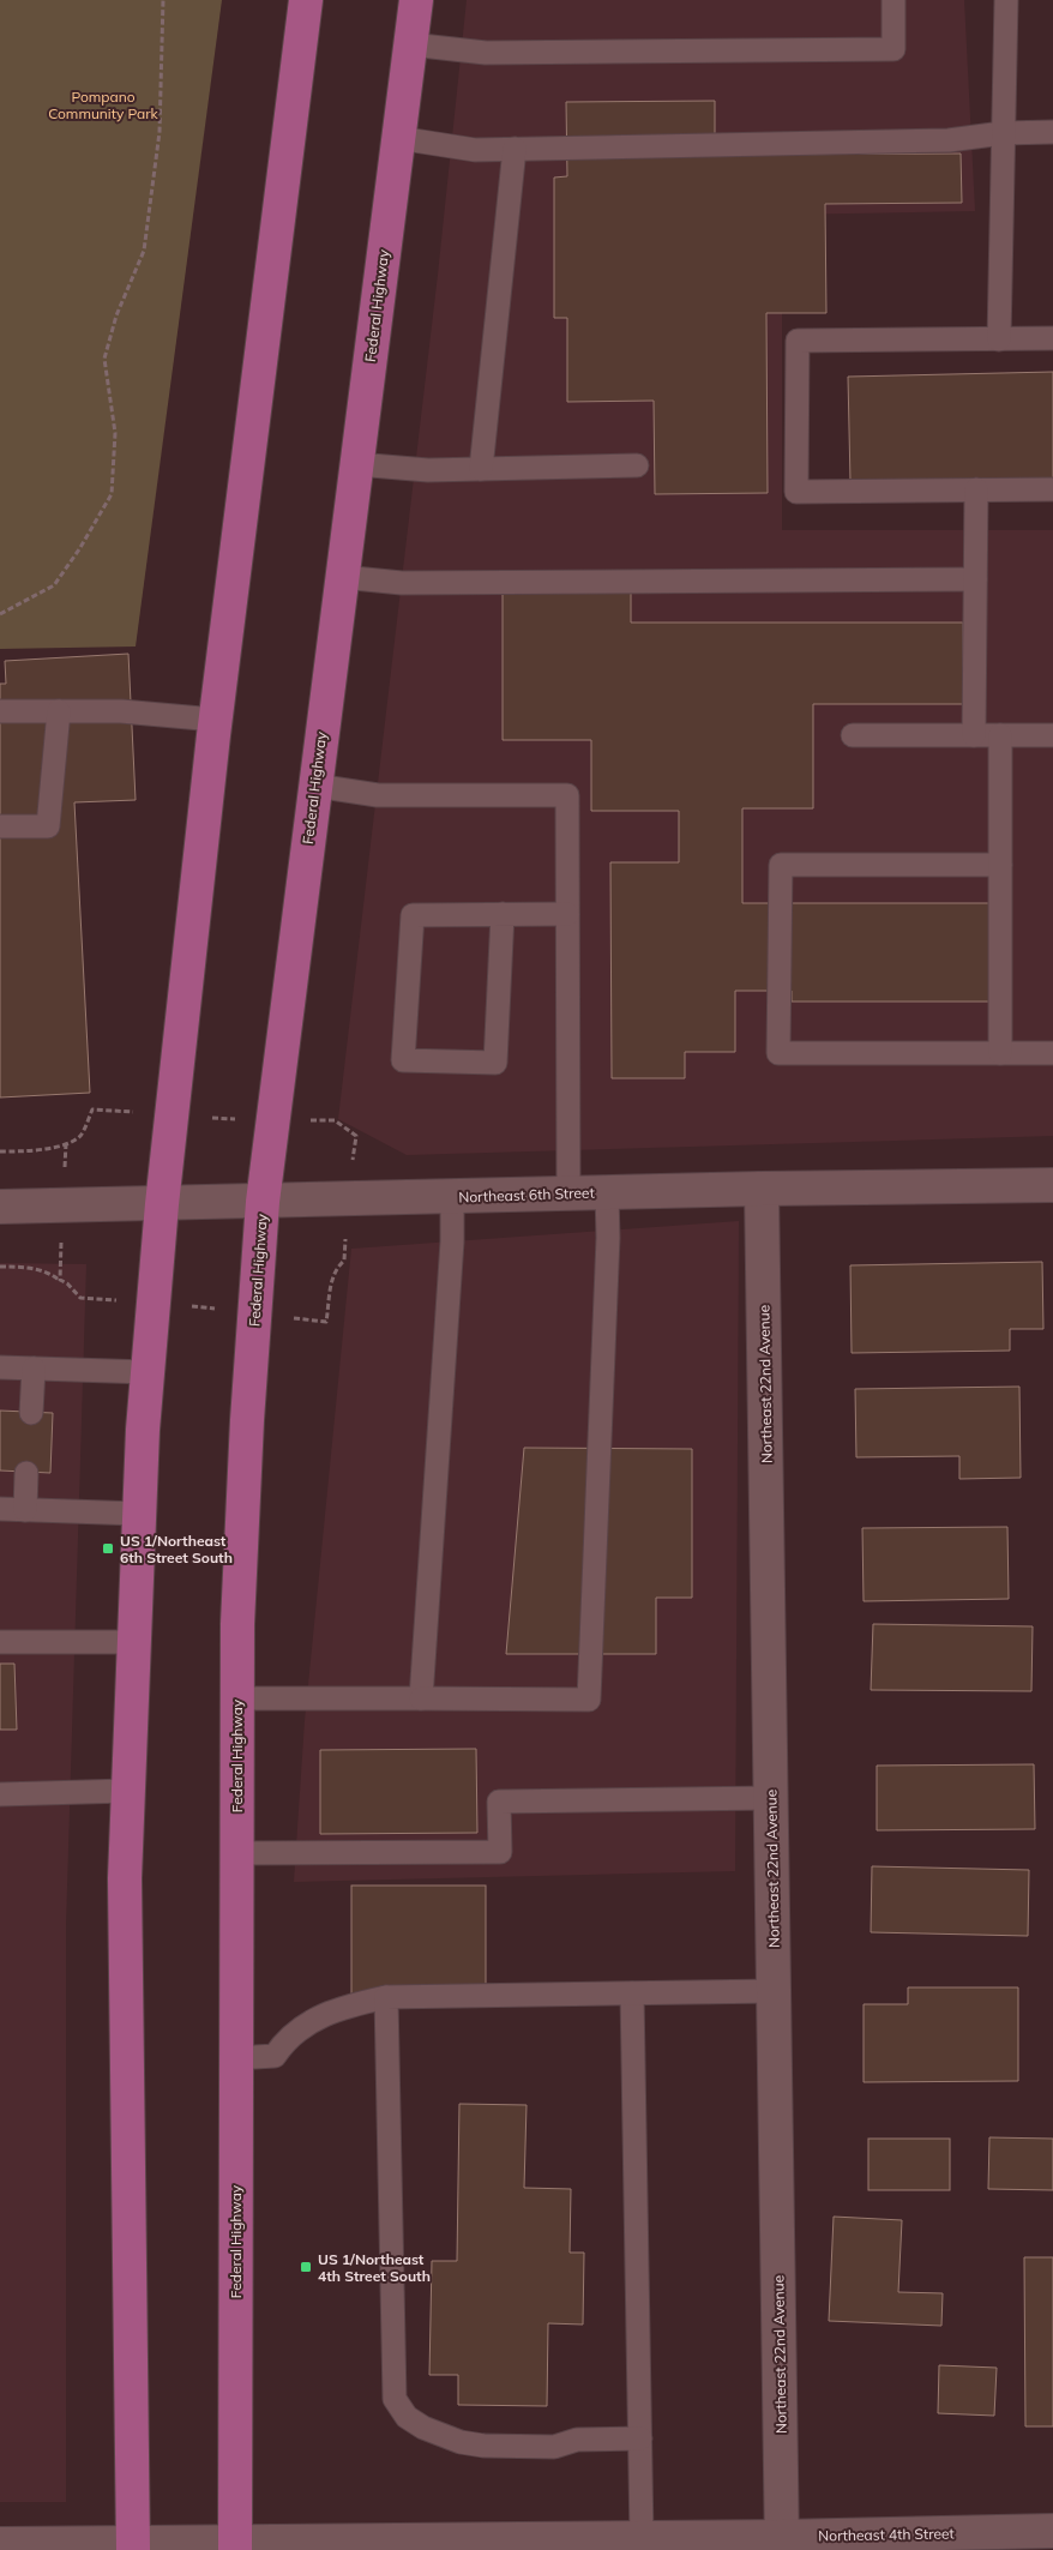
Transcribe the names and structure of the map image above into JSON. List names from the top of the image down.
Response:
{
  "streets": {
    "main road": ["Federal Highway"],
    "street": ["Northeast 6th Street", "Northeast 22nd Avenue", "Northeast 4th Street"]
  },
  "crossings": [
    ["Federal Highway", "Northeast 6th Street"],
    ["Federal Highway", "Northeast 4th Street"],
    ["Northeast 6th Street", "Northeast 22nd Avenue"],
    ["Northeast 22nd Avenue", "Northeast 4th Street"]
  ],
  "parks": ["Pompano Community Park"],
  "places": {
    "transit": ["US 1/Northeast 6th Street South", "US 1/Northeast 4th Street South"]
  }
}
